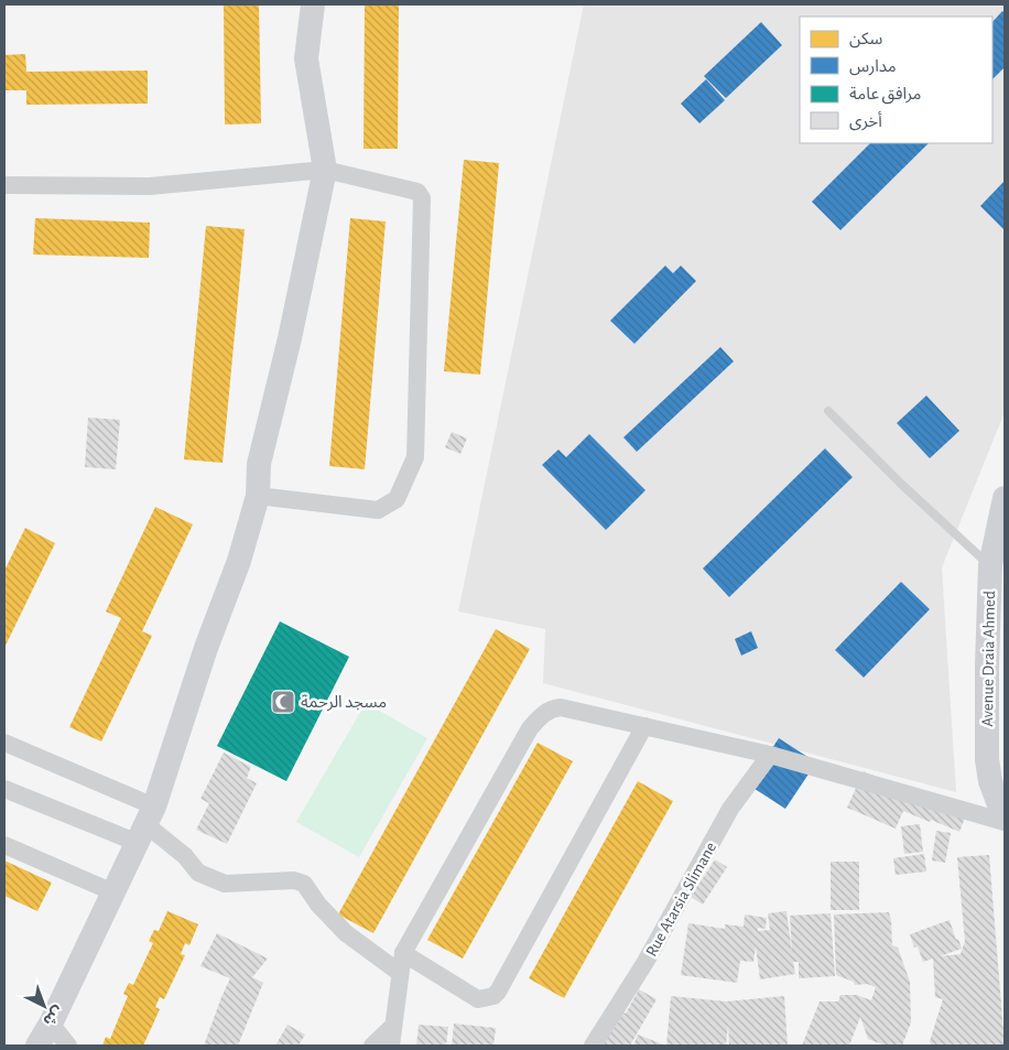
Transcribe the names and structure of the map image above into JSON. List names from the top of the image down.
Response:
{
  "streets": {
    "street": ["Avenue Draia Ahmed", "Rue Atarsia Slimane"]
  },
  "places": {
    "mosque": ["مسجد الرحمة"]
  },
  "legend": [
    "سكن",
    "مدارس",
    "مرافق عامة",
    "أخرى"
  ],
  "north": "bottom right"
}
